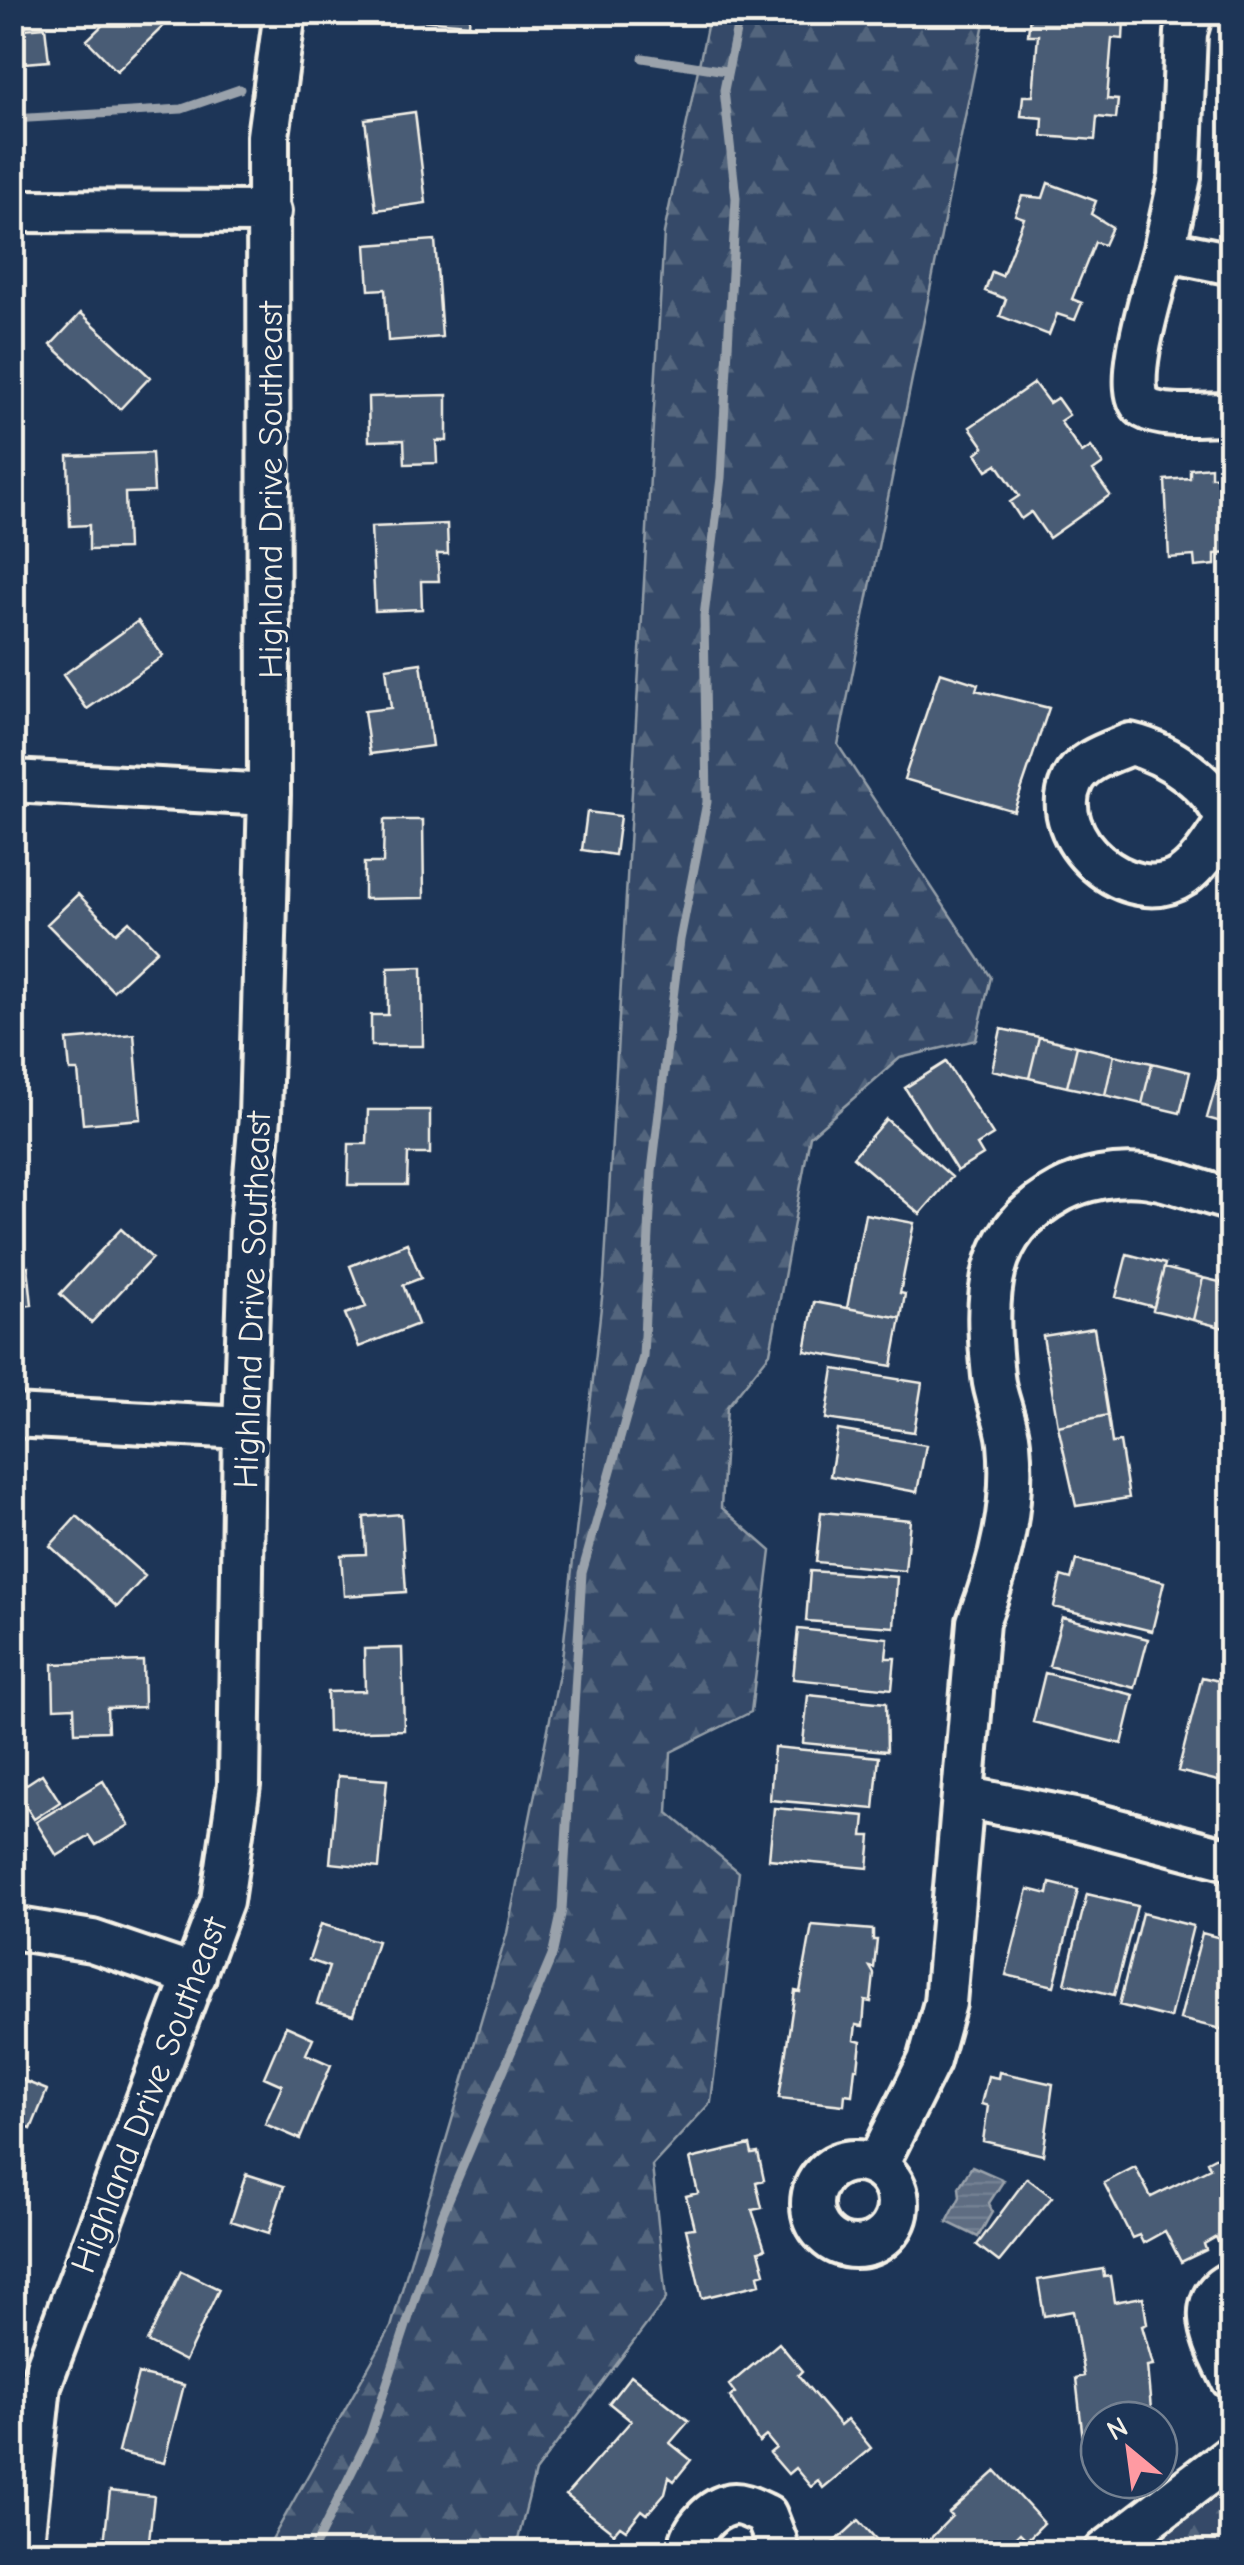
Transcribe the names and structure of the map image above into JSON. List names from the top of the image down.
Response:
{
  "streets": {
    "street": ["Highland Drive Southeast"]
  },
  "north": "top left"
}
